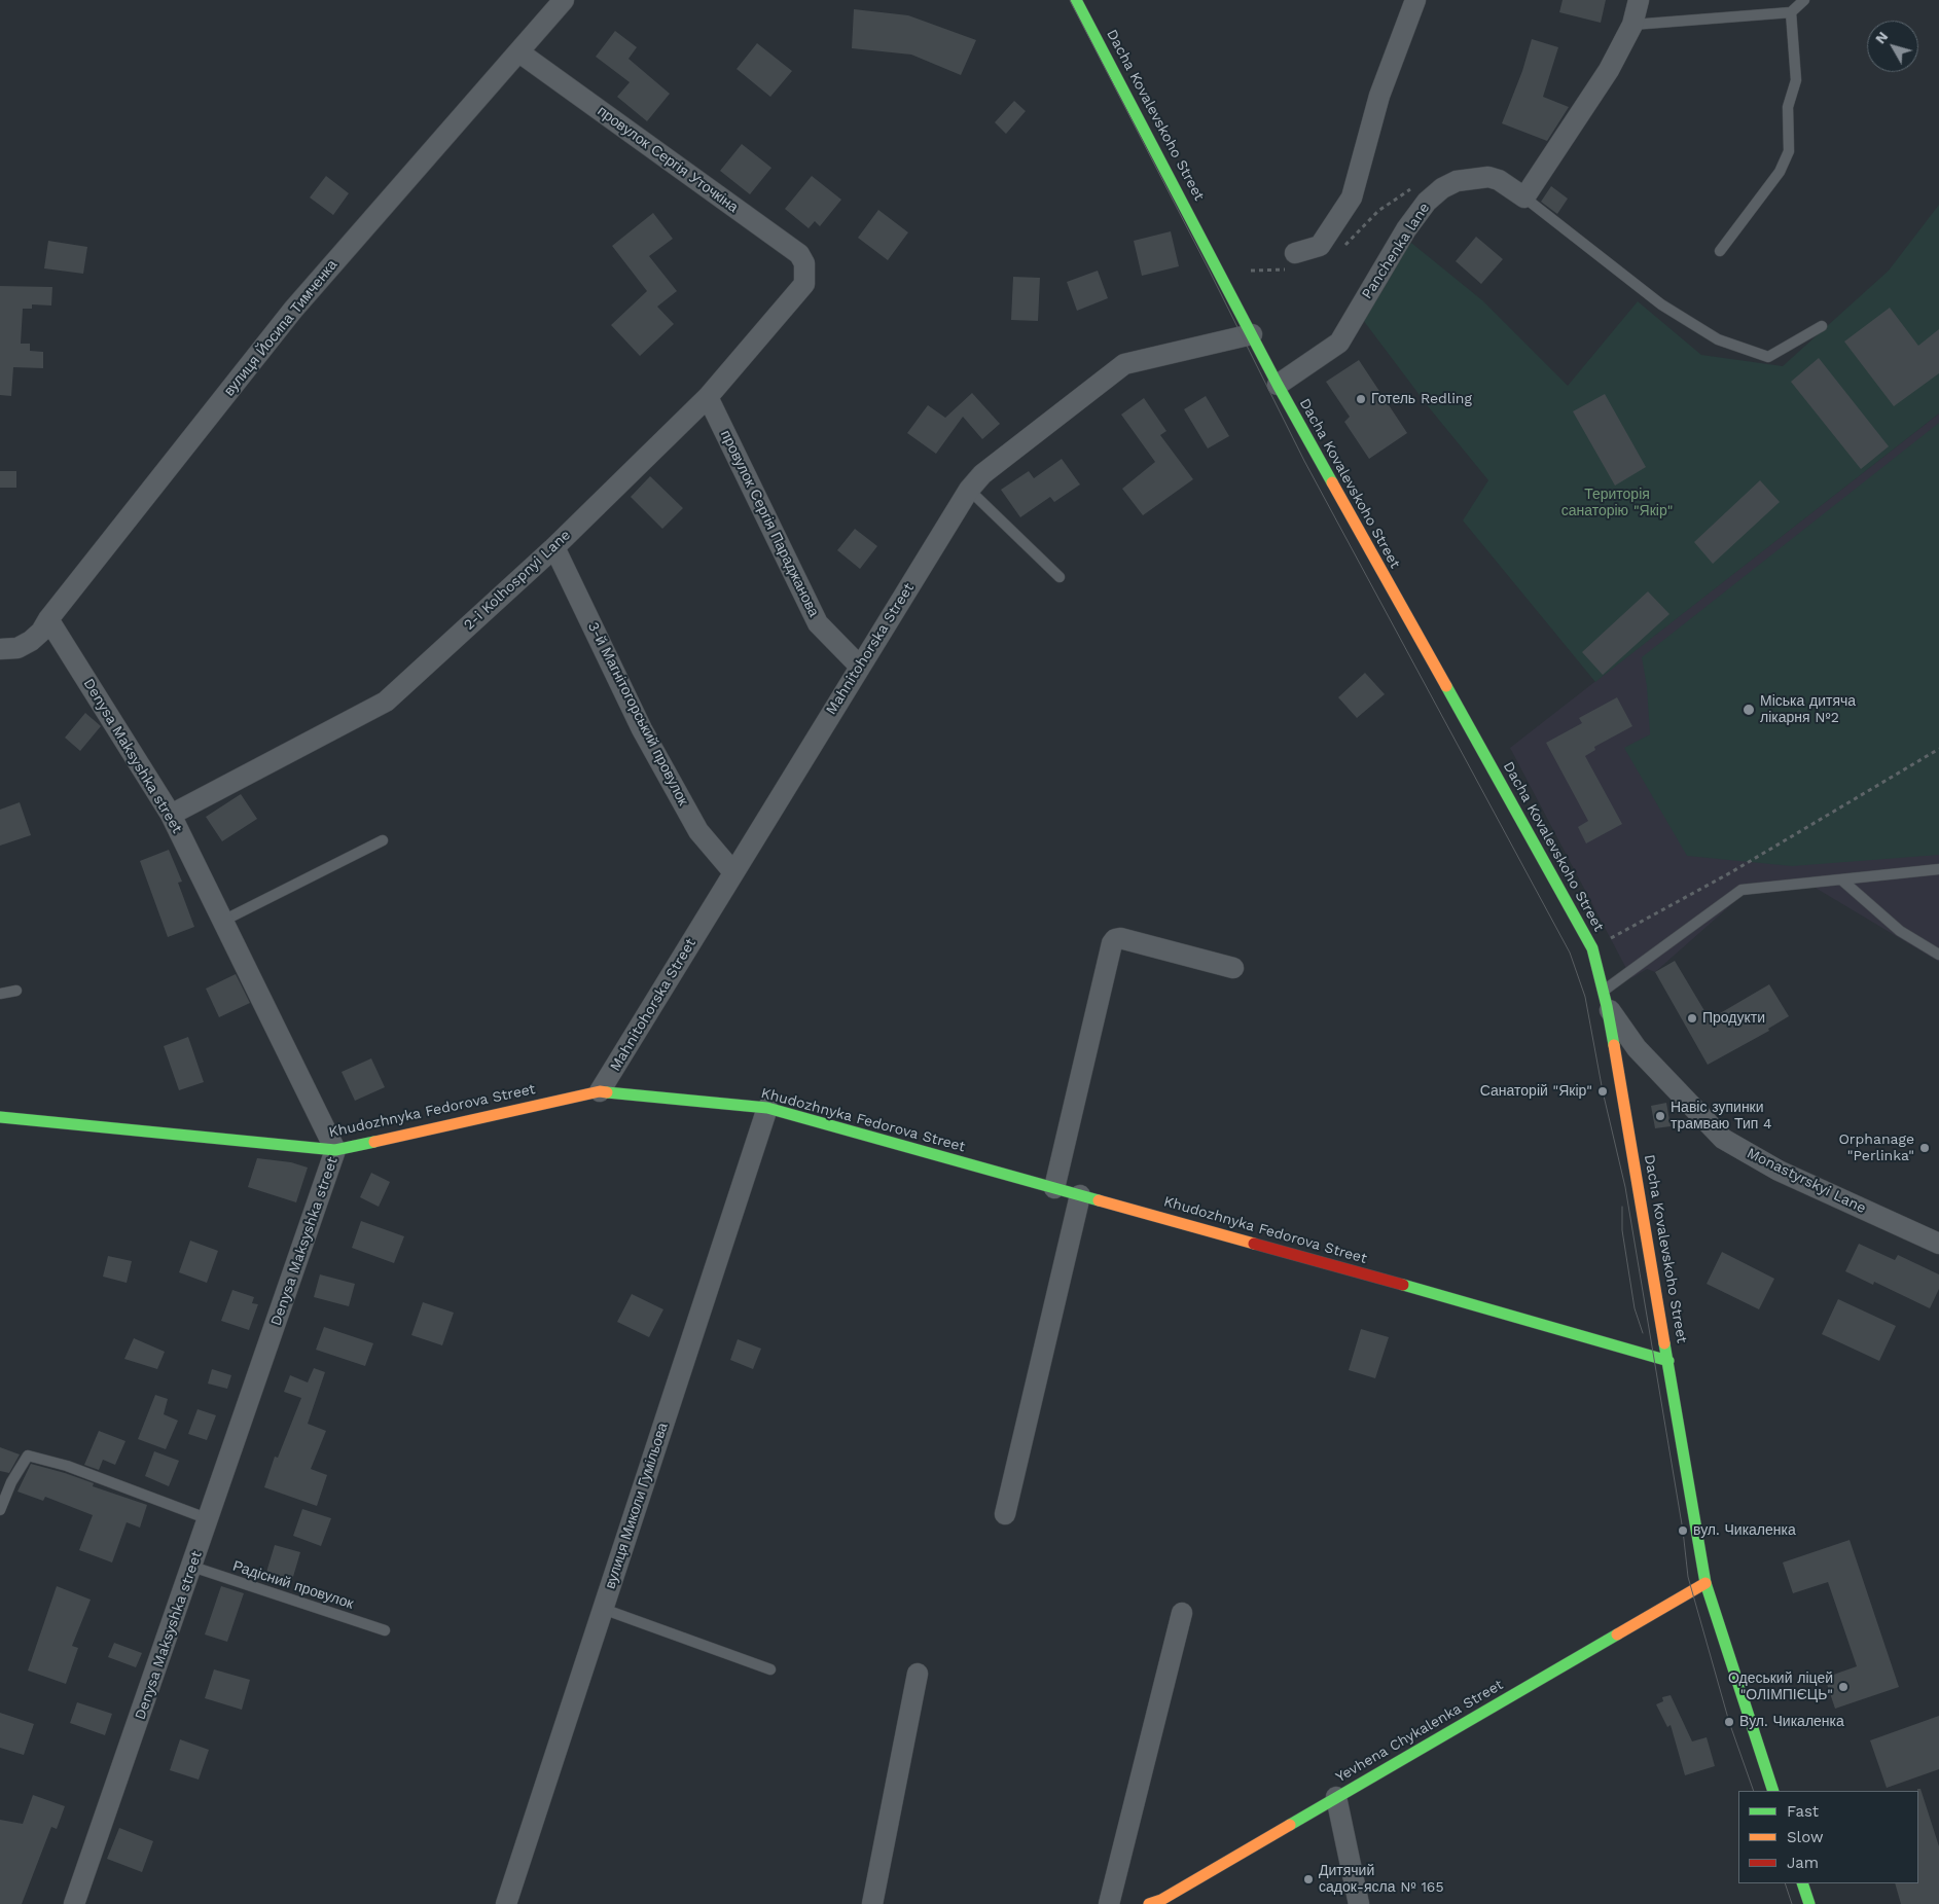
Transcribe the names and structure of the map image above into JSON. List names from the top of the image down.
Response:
{
  "streets": {
    "street": [
      "Dacha Kovalevskoho Street",
      "провулок Сергія Уточкіна",
      "Panchenka lane",
      "вулиця Йосипа Тимченка",
      "провулок Сергія Параджанова",
      "2-i Kolhospnyi Lane",
      "Mahnitohorska Street",
      "3-й Магнітогорський провулок",
      "Denysa Maksyshka street",
      "Khudozhnyka Fedorova Street",
      "Monastyrskyi Lane",
      "вулиця Миколи Гумільова",
      "Yevhena Chykalenka Street"
    ],
    "lane": ["Радісний провулок"]
  },
  "crossings": [
    ["Dacha Kovalevskoho Street", "Panchenka lane"],
    ["Dacha Kovalevskoho Street", "Mahnitohorska Street"],
    ["Dacha Kovalevskoho Street", "Khudozhnyka Fedorova Street"],
    ["Dacha Kovalevskoho Street", "Monastyrskyi Lane"],
    ["Dacha Kovalevskoho Street", "Yevhena Chykalenka Street"],
    ["провулок Сергія Уточкіна", "вулиця Йосипа Тимченка"],
    ["провулок Сергія Уточкіна", "2-i Kolhospnyi Lane"],
    ["вулиця Йосипа Тимченка", "Denysa Maksyshka street"],
    ["провулок Сергія Параджанова", "2-i Kolhospnyi Lane"],
    ["провулок Сергія Параджанова", "Mahnitohorska Street"],
    ["2-i Kolhospnyi Lane", "3-й Магнітогорський провулок"],
    ["2-i Kolhospnyi Lane", "Denysa Maksyshka street"],
    ["Mahnitohorska Street", "3-й Магнітогорський провулок"],
    ["Mahnitohorska Street", "Khudozhnyka Fedorova Street"],
    ["Denysa Maksyshka street", "Khudozhnyka Fedorova Street"],
    ["Denysa Maksyshka street", "Радісний провулок"],
    ["Khudozhnyka Fedorova Street", "вулиця Миколи Гумільова"]
  ],
  "parks": ["Територія санаторію \"Якір\""],
  "places": [
    "Готель Redling",
    "Міська дитяча лікарня №2",
    "Продукти",
    "Санаторій \"Якір\"",
    "Навіс зупинки трамваю Тип 4",
    "Orphanage \"Perlinka\"",
    "вул. Чикаленка",
    "Одеський ліцей \"ОЛІМПІЄЦЬ\"",
    "Вул. Чикаленка",
    "Дитячий садок-ясла № 165"
  ],
  "legend": ["Fast", "Slow", "Jam"],
  "north": "top left"
}
